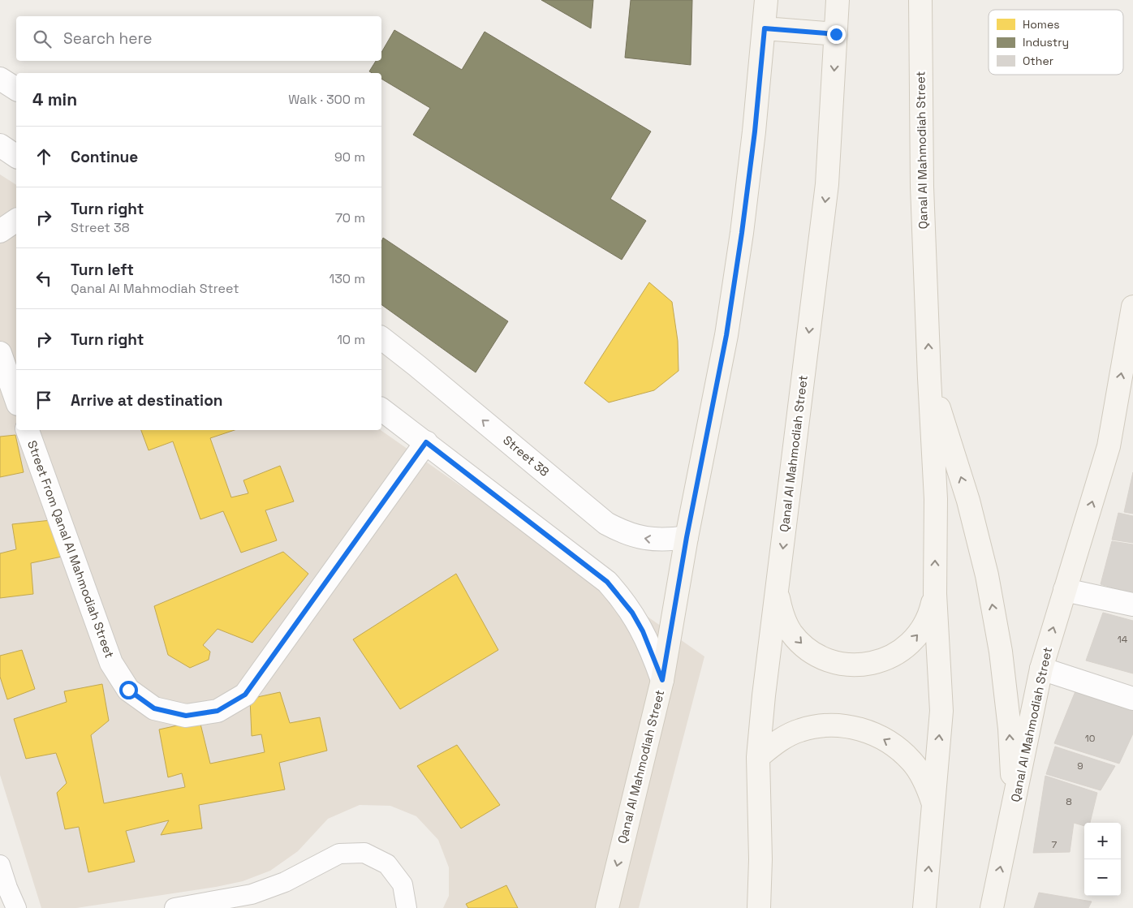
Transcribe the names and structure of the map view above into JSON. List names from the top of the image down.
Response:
{
  "streets": {
    "main road": ["Qanal Al Mahmodiah Street"],
    "street": ["Street 38", "Street From Qanal Al Mahmodiah Street"]
  },
  "crossings": [
    ["Qanal Al Mahmodiah Street", "Street 38"]
  ],
  "house_numbers": [
    "14",
    "10",
    "9",
    "8",
    "7"
  ],
  "legend": ["Homes", "Industry", "Other"],
  "page": {
    "search": "Search here",
    "heading": ["4 min", "Walk · 300 m"],
    "list": [
      ["Continue", "90 m"],
      ["Turn right", "Street 38", "70 m"],
      ["Turn left", "Qanal Al Mahmodiah Street", "130 m"],
      ["Turn right", "10 m"],
      "Arrive at destination"
    ],
    "map_buttons": ["+", "−"]
  }
}
